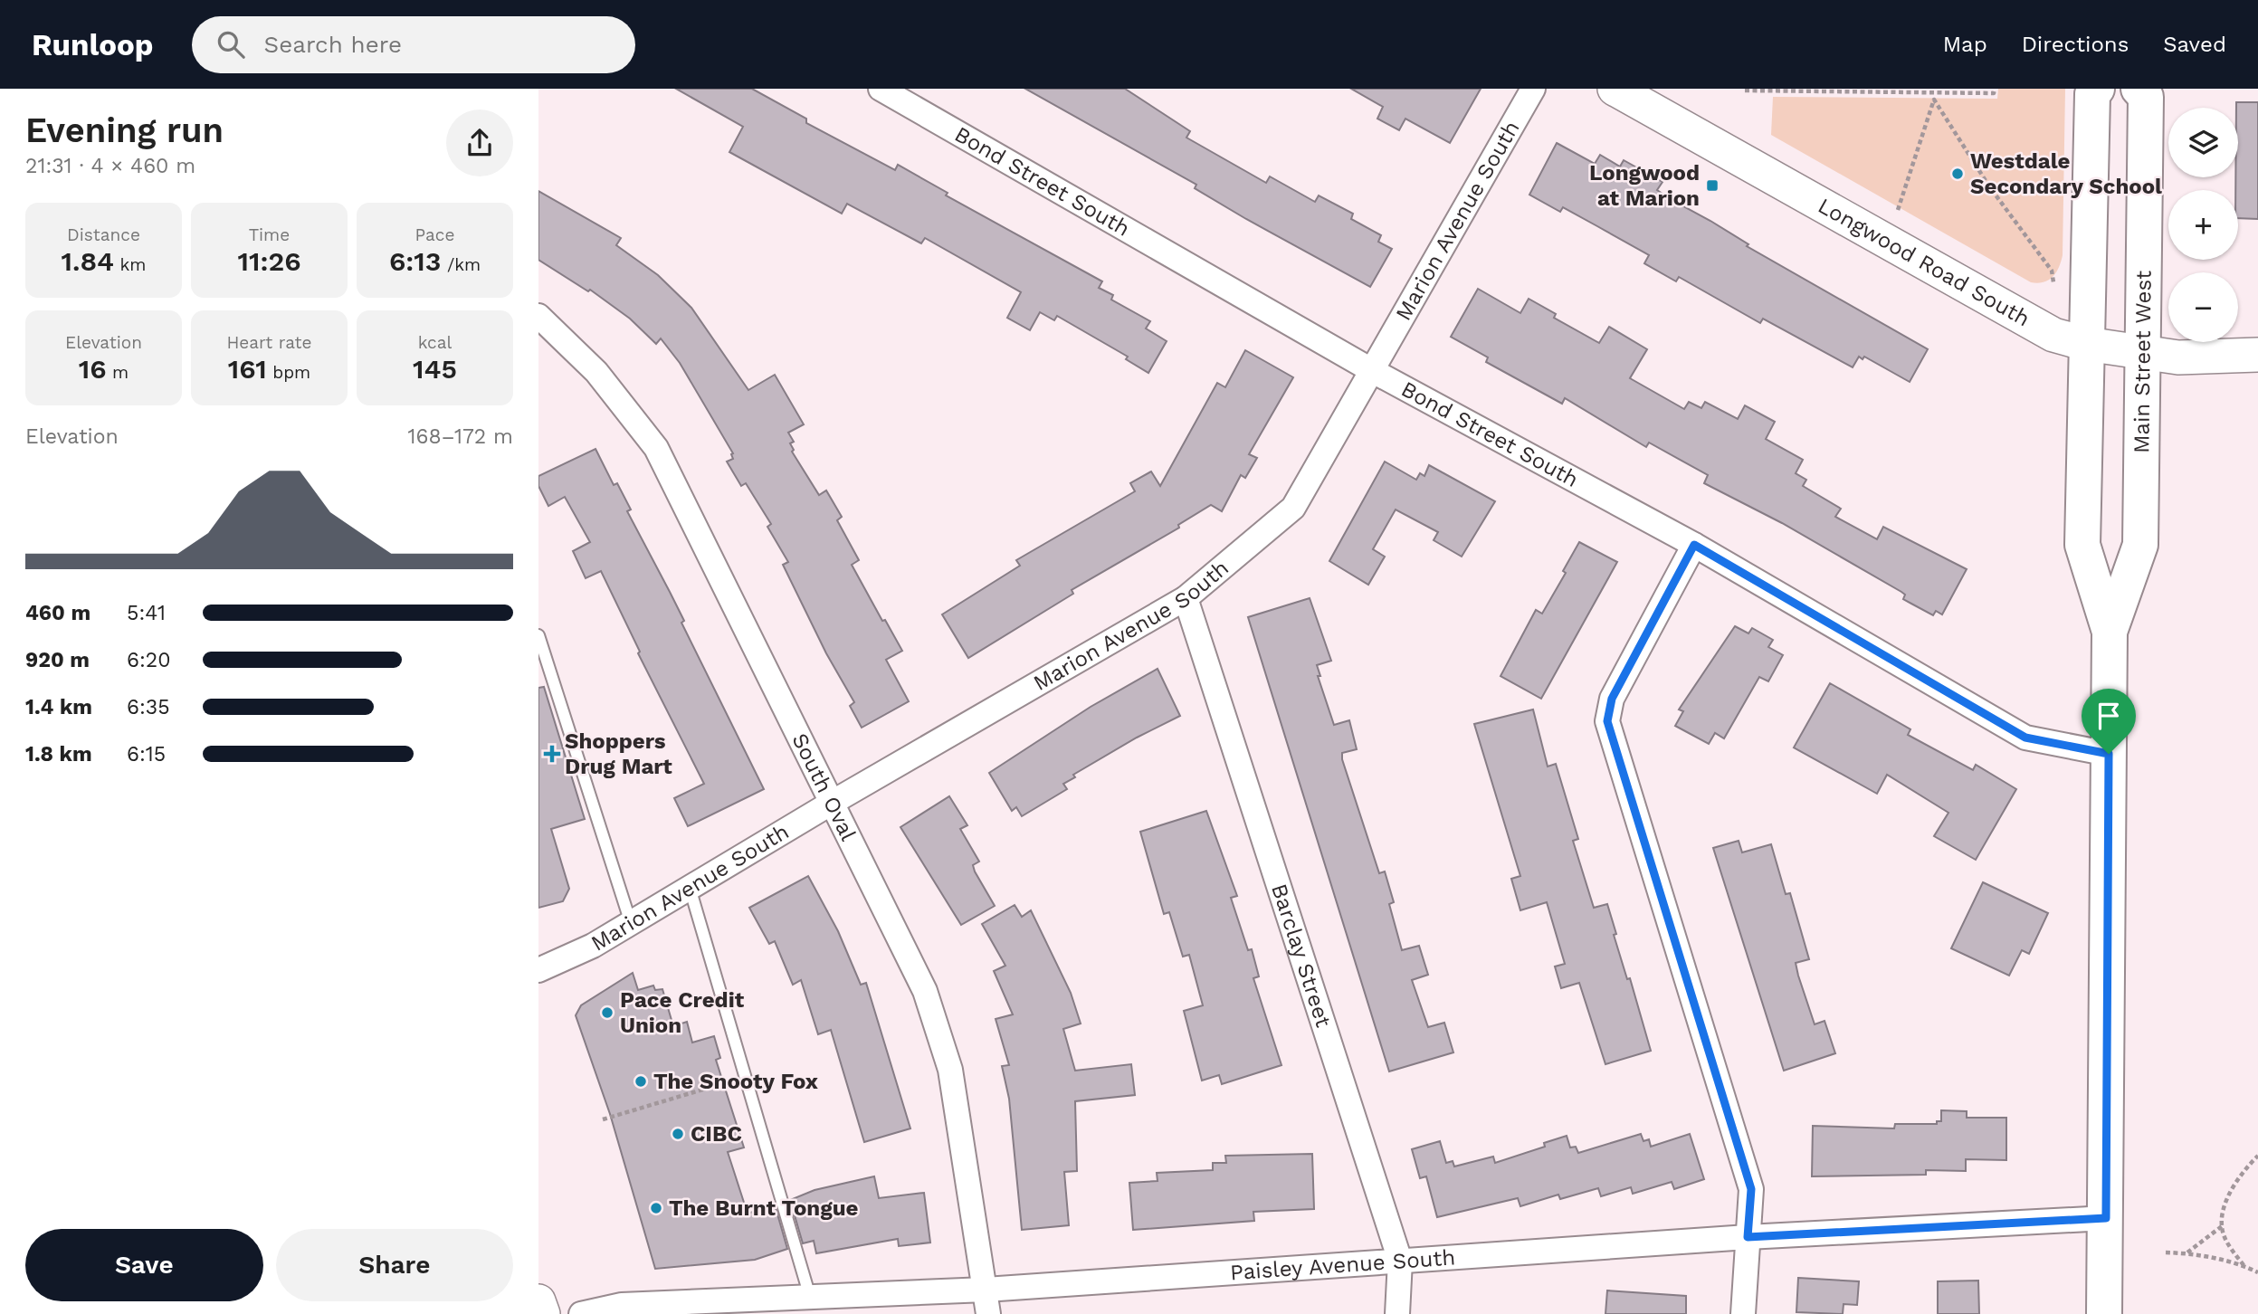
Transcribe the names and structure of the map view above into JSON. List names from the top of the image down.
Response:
{
  "streets": {
    "main road": ["Main Street West"],
    "street": [
      "Bond Street South",
      "Marion Avenue South",
      "Longwood Road South",
      "South Oval",
      "Barclay Street",
      "Paisley Avenue South"
    ]
  },
  "crossings": [
    ["Bond Street South", "Marion Avenue South"],
    ["Bond Street South", "Main Street West"],
    ["Marion Avenue South", "South Oval"],
    ["Marion Avenue South", "Barclay Street"],
    ["Longwood Road South", "Main Street West"],
    ["Main Street West", "Paisley Avenue South"],
    ["South Oval", "Paisley Avenue South"],
    ["Barclay Street", "Paisley Avenue South"]
  ],
  "places": {
    "other": [
      "Westdale Secondary School",
      "Pace Credit Union",
      "The Snooty Fox",
      "CIBC",
      "The Burnt Tongue"
    ],
    "transit": ["Longwood at Marion"],
    "health": ["Shoppers Drug Mart"]
  },
  "page": {
    "header": "Runloop",
    "search": "Search here",
    "nav": ["Map", "Directions", "Saved"],
    "heading": ["Evening run", "21:31 · 4 × 460 m"],
    "map_buttons": ["+", "−"],
    "stats": [
      ["Distance", "1.84 km"],
      ["Time", "11:26"],
      ["Pace", "6:13 /km"],
      ["Elevation", "16 m"],
      ["Heart rate", "161 bpm"],
      ["kcal", "145"]
    ],
    "chart": ["Elevation", "168–172 m"],
    "list": [
      {
        "name": "460 m",
        "note": "5:41"
      },
      {
        "name": "920 m",
        "note": "6:20"
      },
      {
        "name": "1.4 km",
        "note": "6:35"
      },
      {
        "name": "1.8 km",
        "note": "6:15"
      }
    ],
    "buttons": ["Save", "Share"]
  }
}
